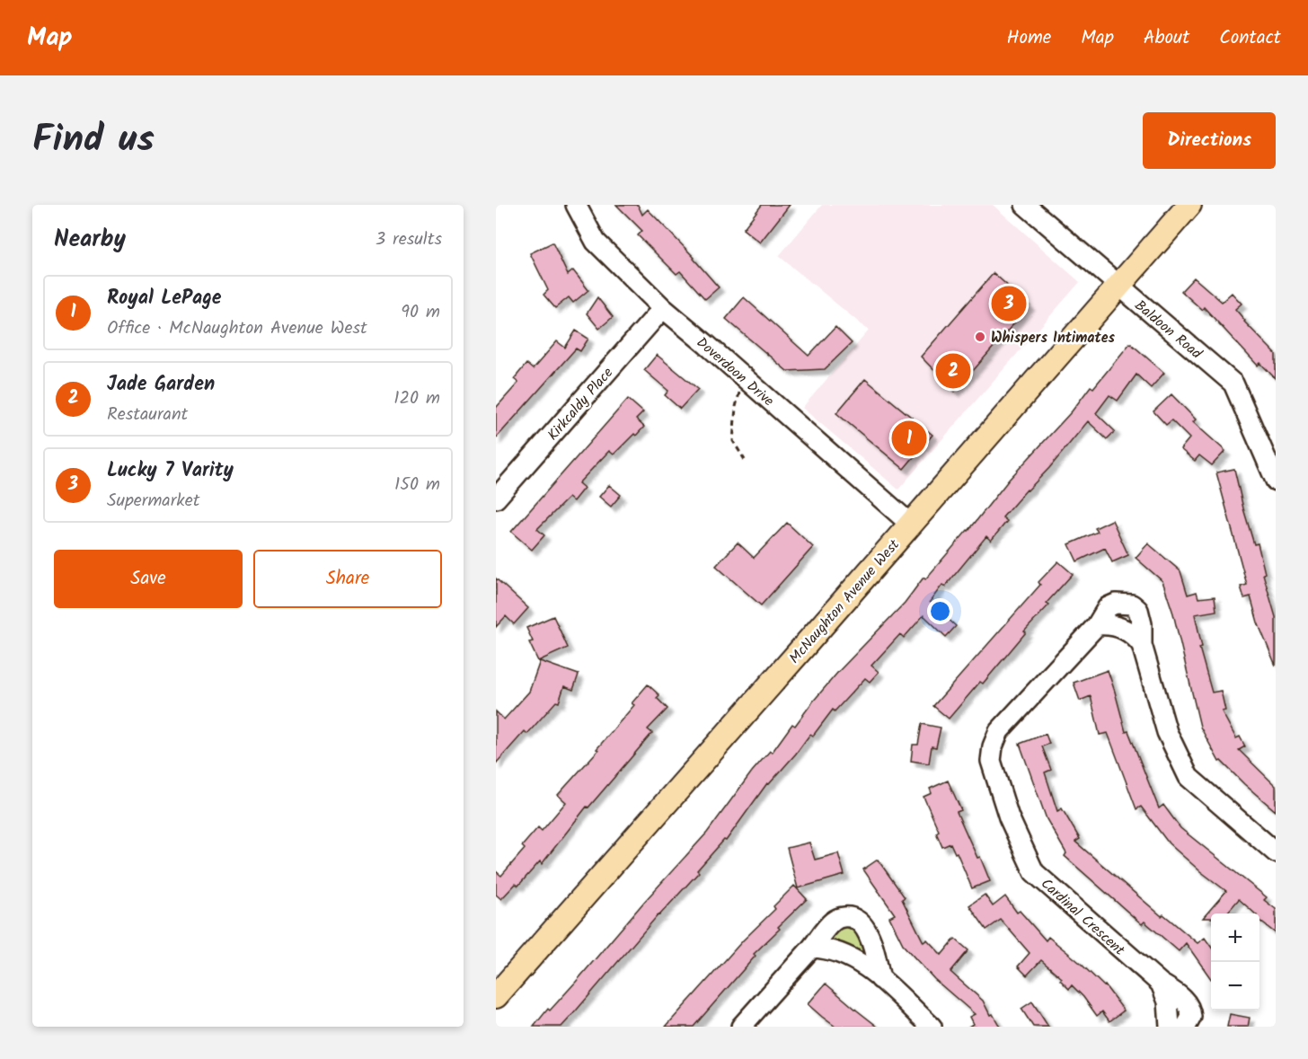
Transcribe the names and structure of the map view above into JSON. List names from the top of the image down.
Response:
{
  "streets": {
    "main road": ["McNaughton Avenue West"],
    "street": [
      "Baldoon Road",
      "Doverdoon Drive",
      "Kirkcaldy Place",
      "Cardinal Crescent"
    ]
  },
  "crossings": [
    ["Baldoon Road", "McNaughton Avenue West"],
    ["Doverdoon Drive", "Kirkcaldy Place"],
    ["Doverdoon Drive", "McNaughton Avenue West"]
  ],
  "places": ["Whispers Intimates"],
  "page": {
    "header": "Map",
    "nav": [
      "Home",
      "Map",
      "About",
      "Contact"
    ],
    "title": "Find us",
    "buttons": [
      "Directions",
      ["Save", "Share"]
    ],
    "heading": ["Nearby", "3 results"],
    "list": [
      {
        "mark": "1",
        "name": "Royal LePage",
        "note": "Office · McNaughton Avenue West",
        "value": "90 m"
      },
      {
        "mark": "2",
        "name": "Jade Garden",
        "note": "Restaurant",
        "value": "120 m"
      },
      {
        "mark": "3",
        "name": "Lucky 7 Varity",
        "note": "Supermarket",
        "value": "150 m"
      }
    ],
    "pins": ["3", "2", "1"],
    "map_buttons": ["+", "−"]
  }
}
